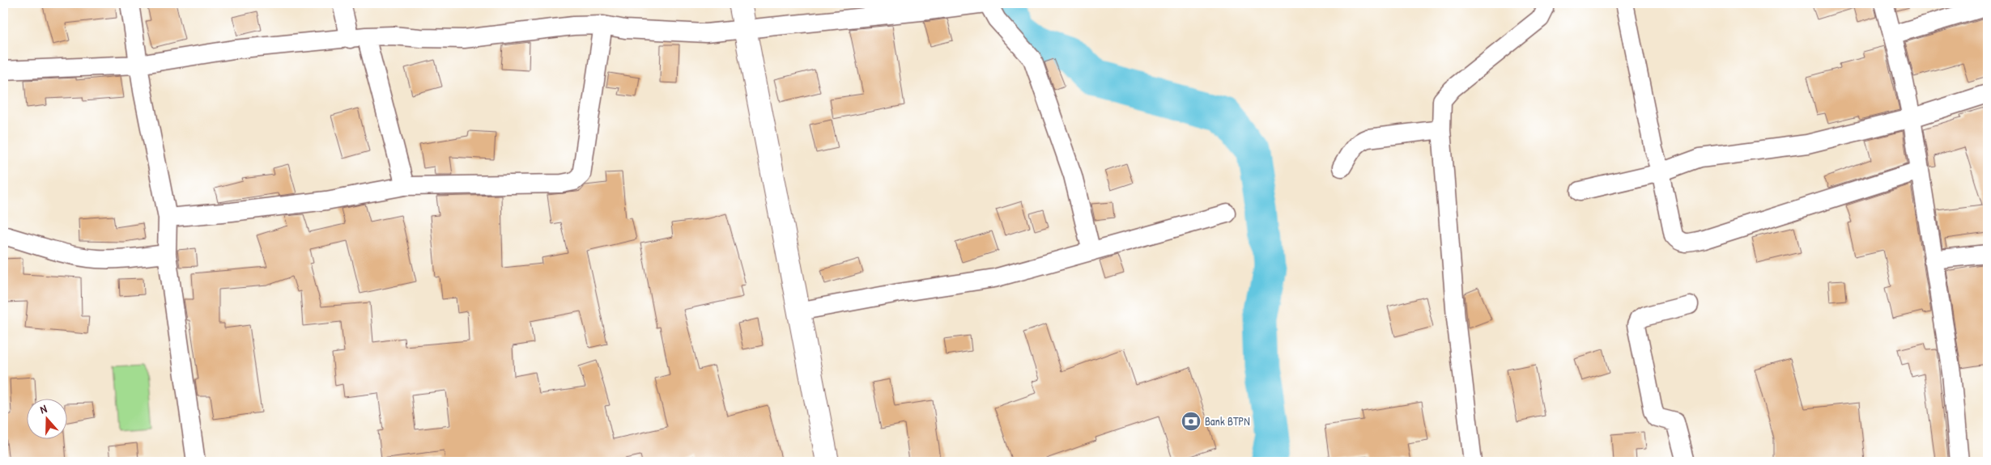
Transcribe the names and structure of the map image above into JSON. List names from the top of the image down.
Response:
{
  "places": {
    "bank": ["Bank BTPN"]
  },
  "north": "top"
}
